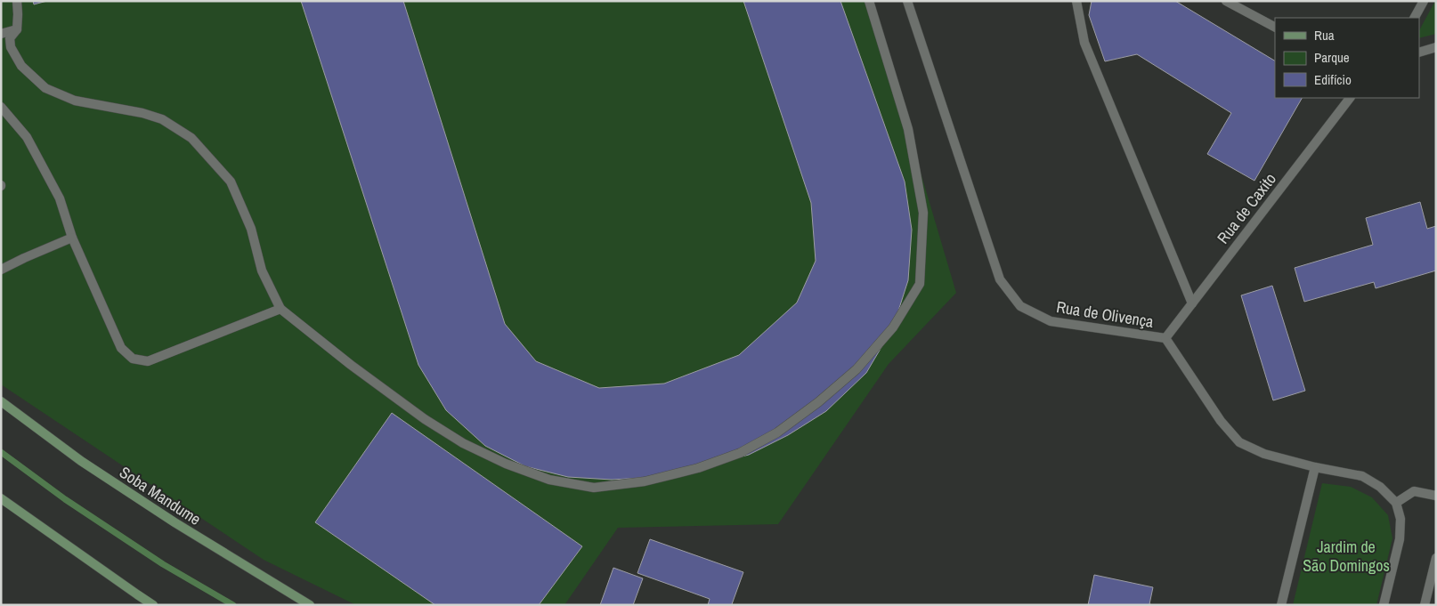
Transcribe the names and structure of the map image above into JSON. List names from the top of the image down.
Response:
{
  "streets": {
    "main road": ["Soba Mandume"],
    "street": ["Rua de Caxito", "Rua de Olivença"]
  },
  "crossings": [
    ["Rua de Caxito", "Rua de Olivença"]
  ],
  "parks": ["Jardim de São Domingos"],
  "legend": ["Rua", "Parque", "Edifício"]
}
